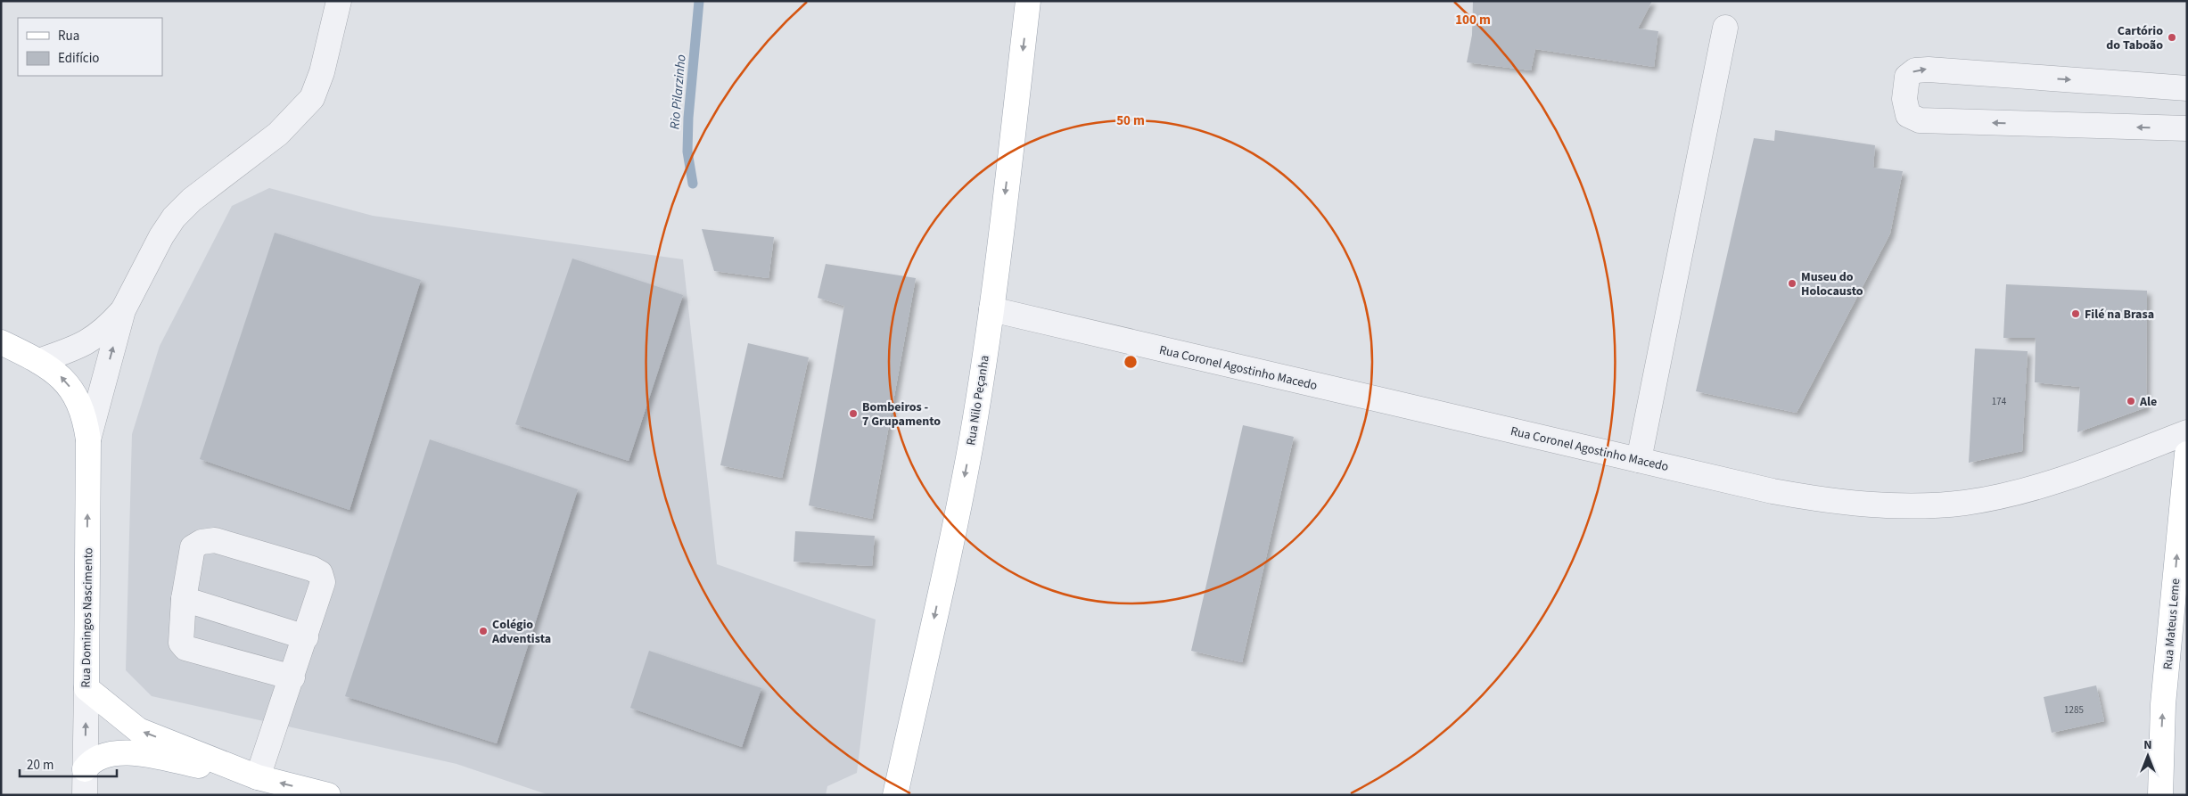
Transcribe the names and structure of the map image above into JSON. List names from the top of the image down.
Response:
{
  "streets": {
    "main road": ["Rua Nilo Peçanha", "Rua Domingos Nascimento", "Rua Mateus Leme"],
    "street": ["Rua Coronel Agostinho Macedo"]
  },
  "crossings": [
    ["Rua Coronel Agostinho Macedo", "Rua Nilo Peçanha"]
  ],
  "one_way": ["Rua Nilo Peçanha", "Rua Domingos Nascimento", "Rua Mateus Leme"],
  "water": ["Rio Pilarzinho"],
  "places": [
    "Cartório do Taboão",
    "Museu do Holocausto",
    "Filé na Brasa",
    "Ale",
    "Bombeiros - 7 Grupamento",
    "Colégio Adventista"
  ],
  "house_numbers": ["174", "1285"],
  "legend": ["Rua", "Edifício"],
  "scale_bar": "20 m",
  "north": "top",
  "rings": ["100 m", "50 m"]
}
